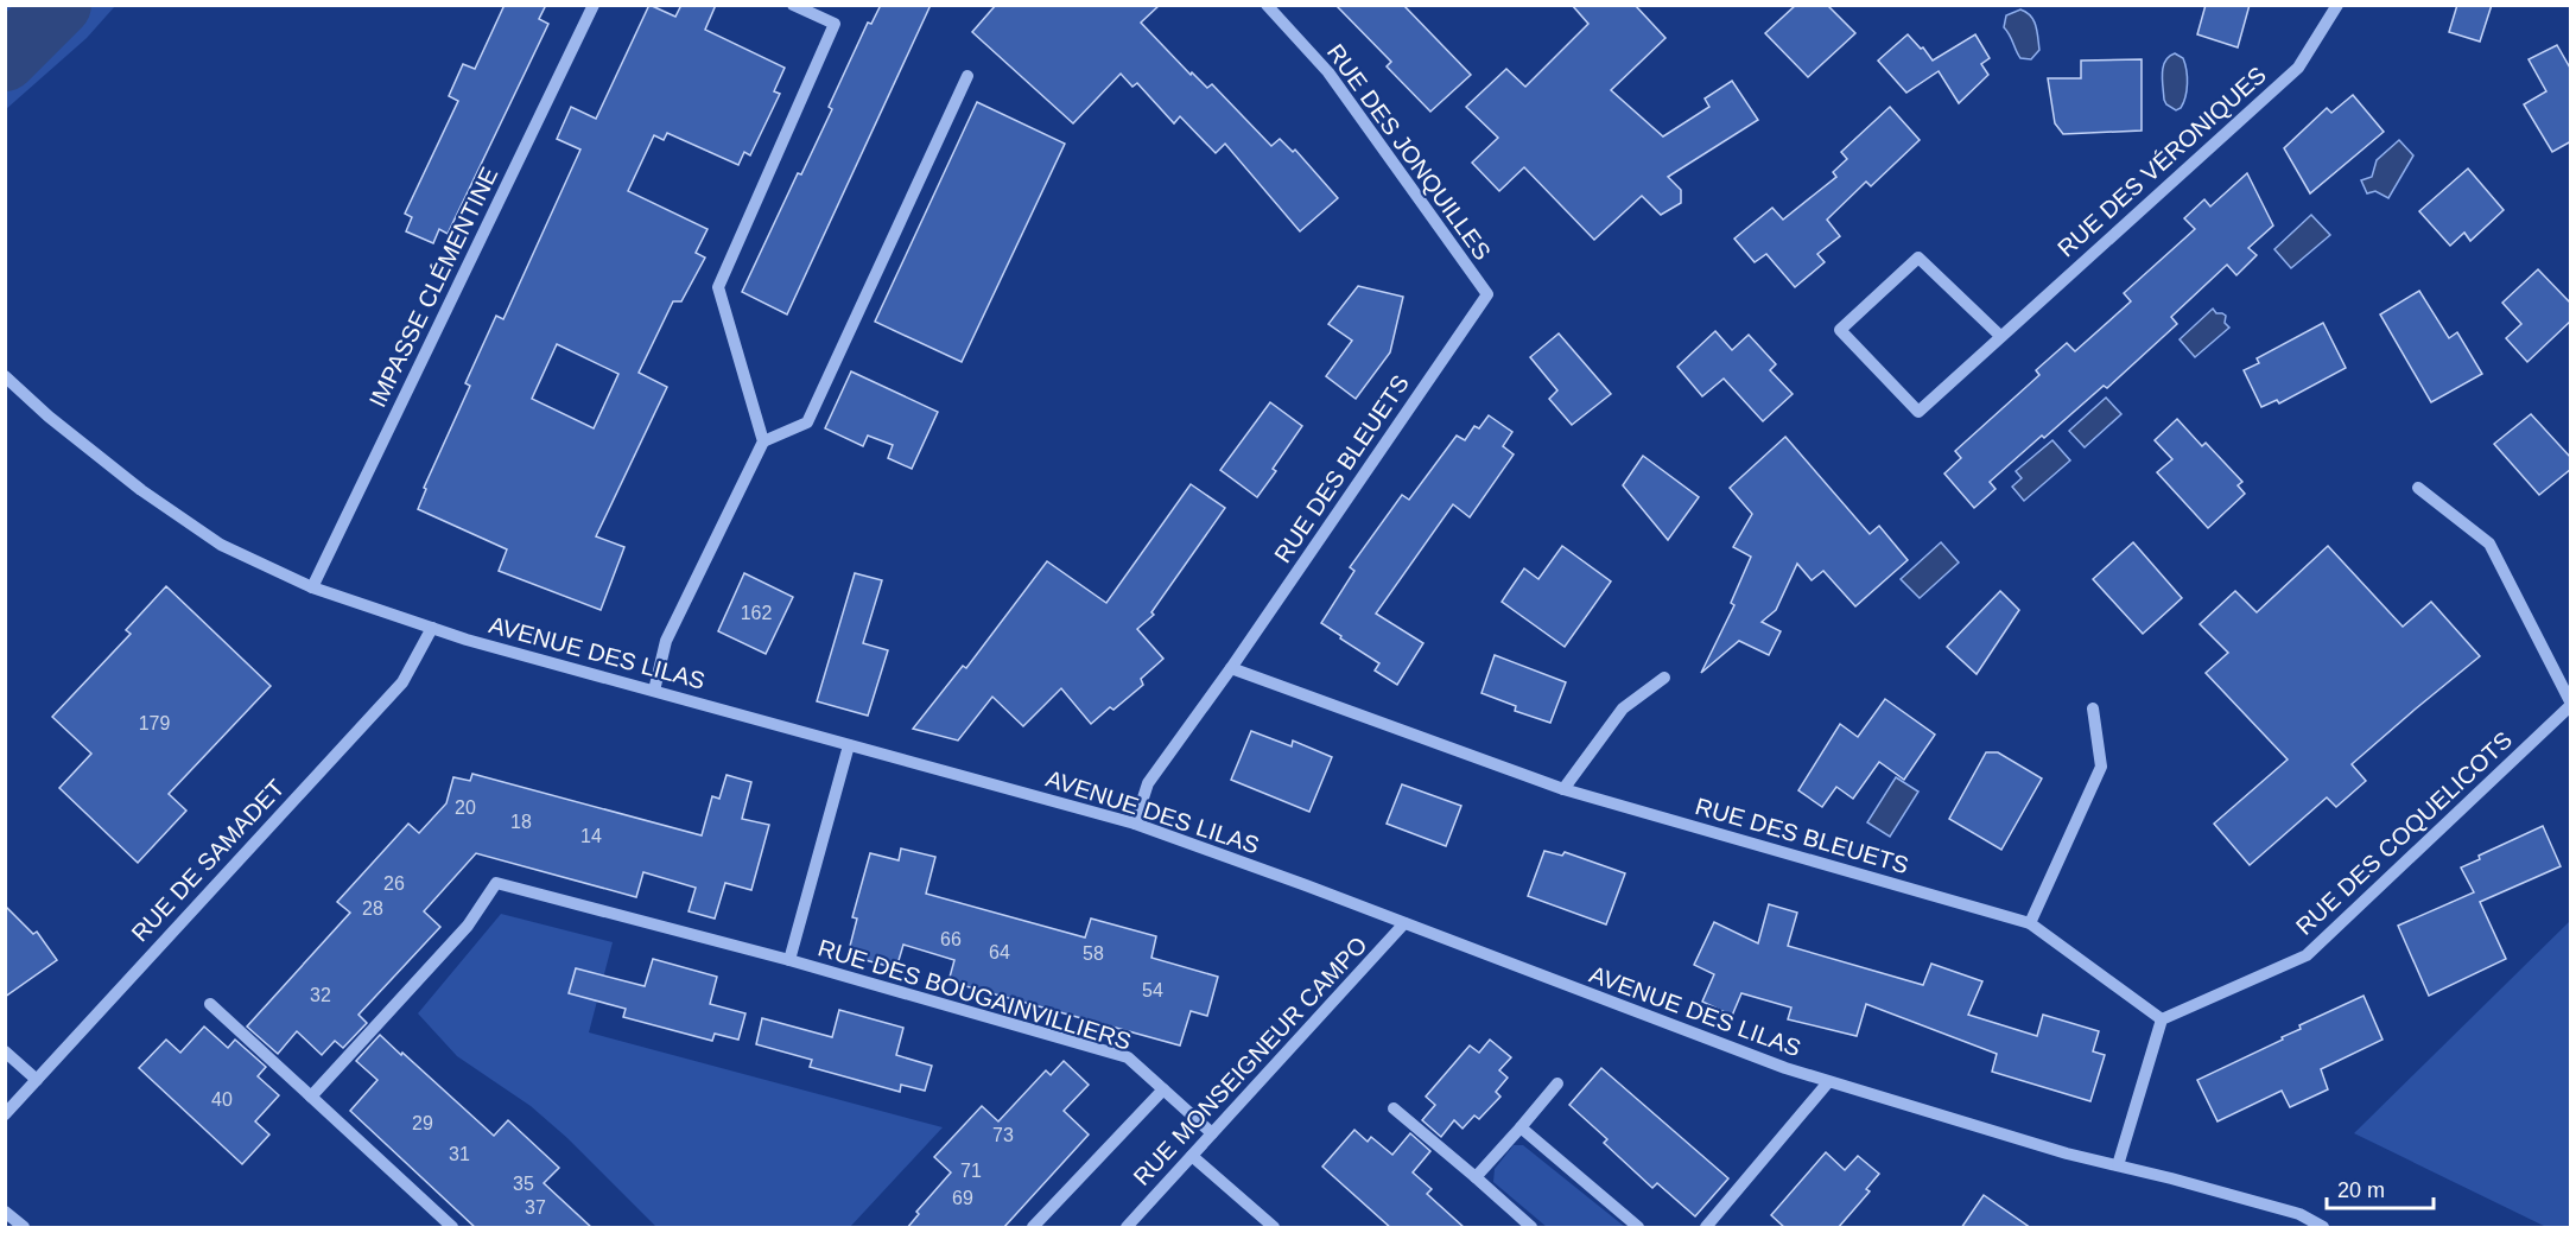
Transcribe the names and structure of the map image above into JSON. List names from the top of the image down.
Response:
{
  "streets": {
    "street": [
      "RUE DES JONQUILLES",
      "RUE DES VÉRONIQUES",
      "IMPASSE CLÉMENTINE",
      "RUE DES BLEUETS",
      "AVENUE DES LILAS",
      "RUE DES COQUELICOTS",
      "RUE DE SAMADET",
      "RUE DES BOUGAINVILLIERS",
      "RUE MONSEIGNEUR CAMPO"
    ]
  },
  "crossings": [
    ["RUE DES JONQUILLES", "RUE DES BLEUETS"],
    ["IMPASSE CLÉMENTINE", "AVENUE DES LILAS"],
    ["RUE DES BLEUETS", "AVENUE DES LILAS"],
    ["RUE DES BLEUETS", "RUE DES COQUELICOTS"],
    ["AVENUE DES LILAS", "RUE DE SAMADET"],
    ["AVENUE DES LILAS", "RUE DES BOUGAINVILLIERS"],
    ["AVENUE DES LILAS", "RUE MONSEIGNEUR CAMPO"],
    ["RUE DES BOUGAINVILLIERS", "RUE MONSEIGNEUR CAMPO"]
  ],
  "house_numbers": [
    "162",
    "179",
    "20",
    "18",
    "14",
    "26",
    "28",
    "66",
    "64",
    "58",
    "54",
    "32",
    "40",
    "29",
    "73",
    "31",
    "71",
    "35",
    "69",
    "37"
  ],
  "scale_bar": "20 m"
}
